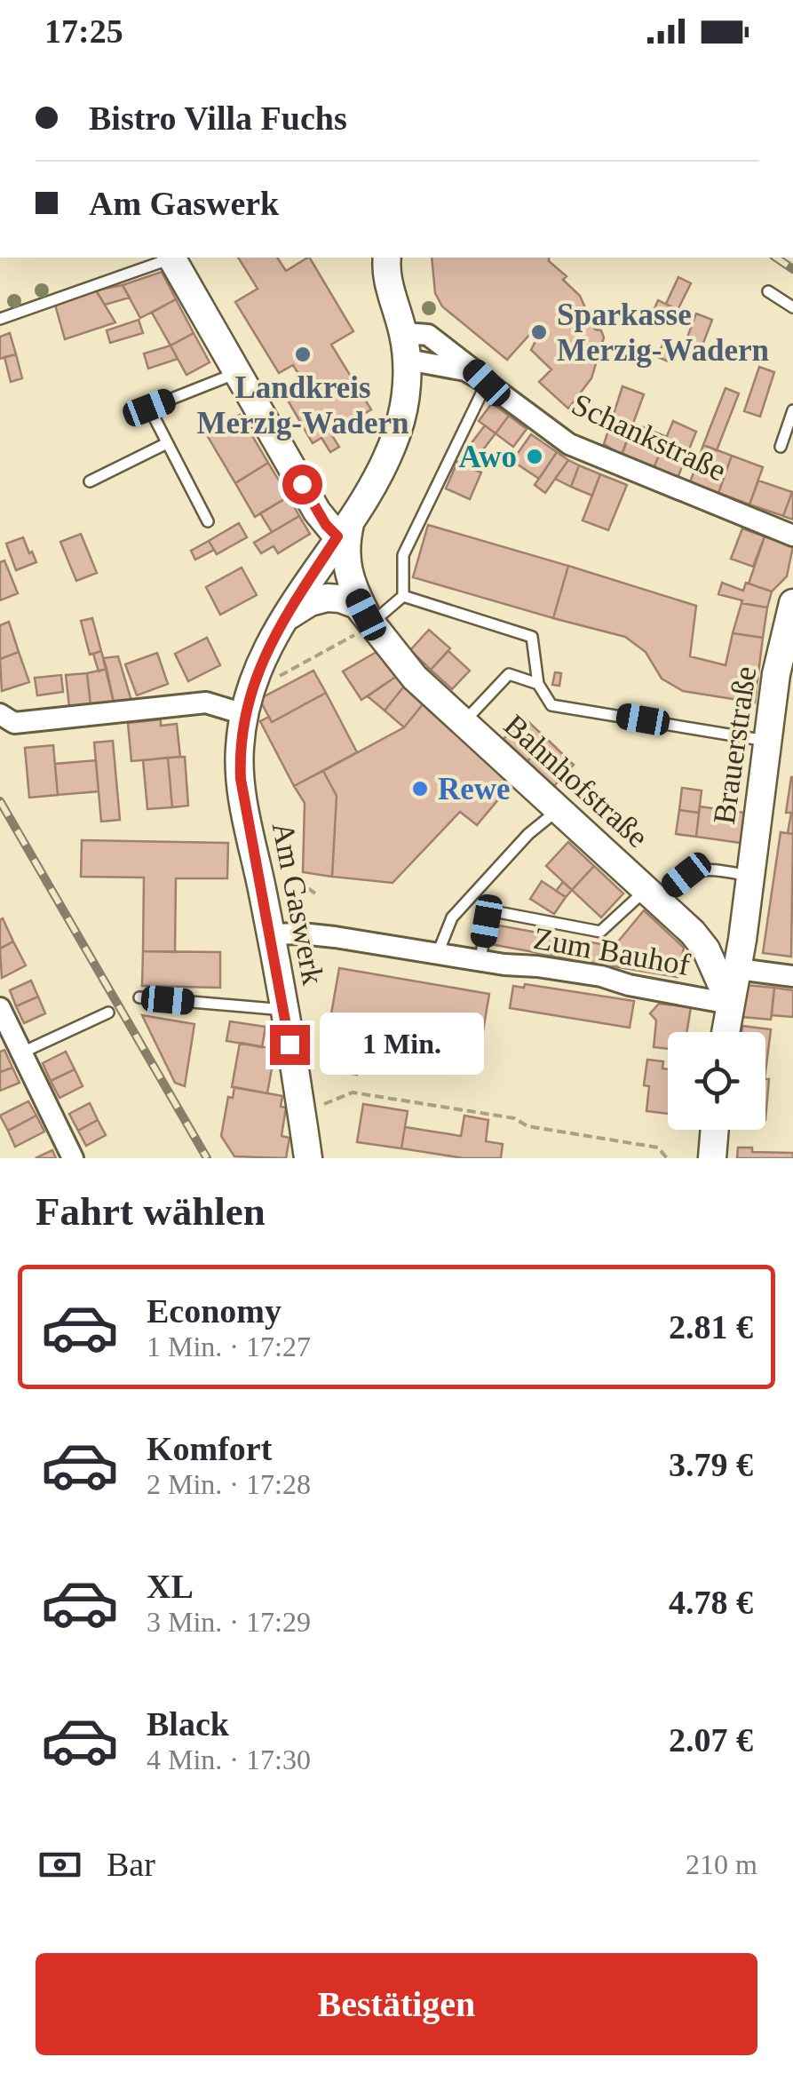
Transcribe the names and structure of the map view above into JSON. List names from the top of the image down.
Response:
{
  "streets": {
    "main road": ["Brauerstraße", "Bahnhofstraße", "Am Gaswerk"],
    "street": ["Schankstraße", "Zum Bauhof"]
  },
  "crossings": [
    ["Schankstraße", "Am Gaswerk"],
    ["Brauerstraße", "Bahnhofstraße"],
    ["Brauerstraße", "Zum Bauhof"],
    ["Bahnhofstraße", "Am Gaswerk"],
    ["Bahnhofstraße", "Zum Bauhof"],
    ["Am Gaswerk", "Zum Bauhof"]
  ],
  "places": [
    "Sparkasse Merzig-Wadern",
    "Landkreis Merzig-Wadern",
    "Awo",
    "Rewe"
  ],
  "page": {
    "status": "17:25",
    "banner": ["Bistro Villa Fuchs", "Am Gaswerk"],
    "bubble": "1 Min.",
    "heading": "Fahrt wählen",
    "list": [
      {
        "name": "Economy",
        "note": "1 Min. · 17:27",
        "value": "2.81 €"
      },
      {
        "name": "Komfort",
        "note": "2 Min. · 17:28",
        "value": "3.79 €"
      },
      {
        "name": "XL",
        "note": "3 Min. · 17:29",
        "value": "4.78 €"
      },
      {
        "name": "Black",
        "note": "4 Min. · 17:30",
        "value": "2.07 €"
      }
    ],
    "pay": ["Bar", "210 m"],
    "buttons": "Bestätigen"
  }
}
